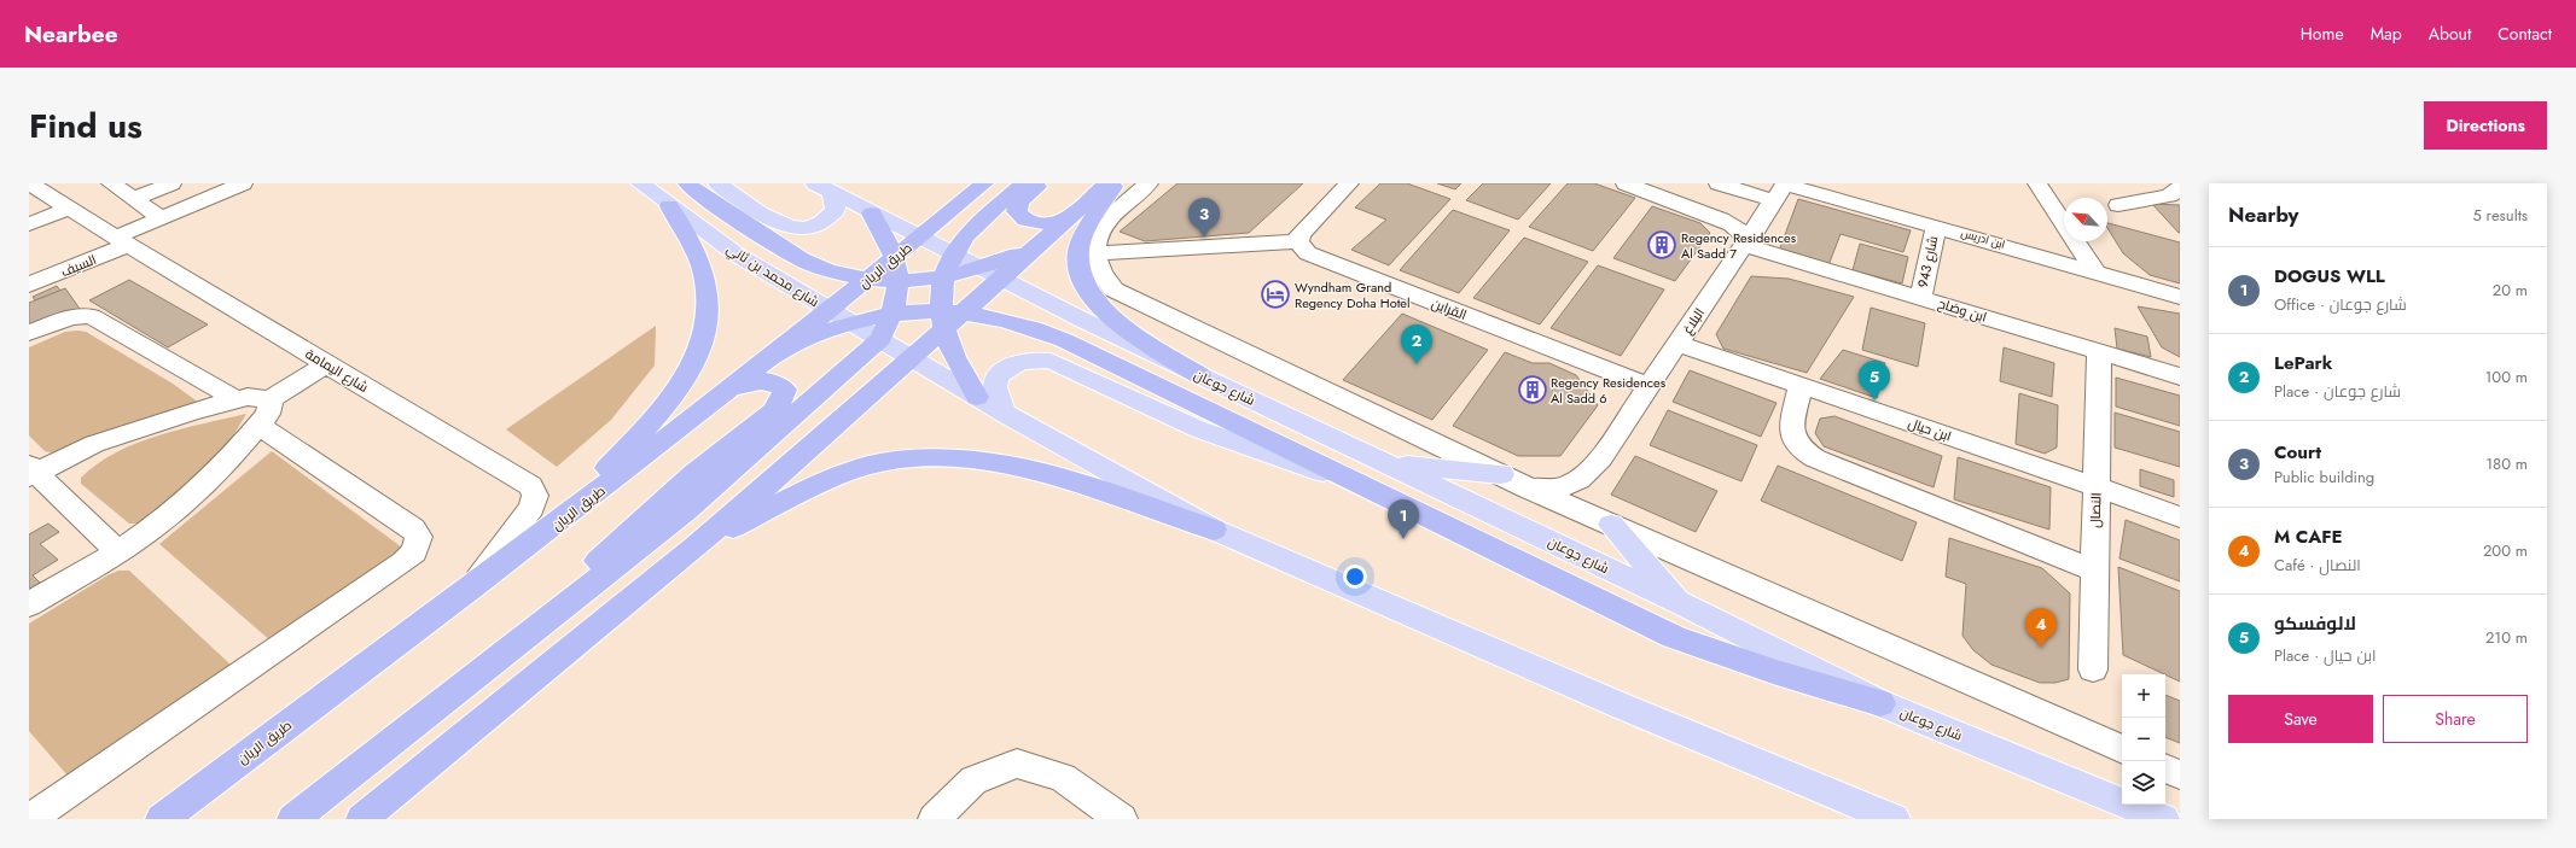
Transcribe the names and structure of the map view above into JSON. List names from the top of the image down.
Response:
{
  "streets": {
    "highway": ["طريق الريان"],
    "main road": ["شارع محمد بن ثاني", "شارع جوعان"],
    "street": [
      "ابن ادريس",
      "شارع 943",
      "السيف",
      "القراين",
      "ابن وضاح",
      "البلاغ",
      "شارع اليمامة",
      "ابن حيال",
      "النصال"
    ]
  },
  "crossings": [
    ["ابن ادريس", "شارع 943"],
    ["ابن ادريس", "البلاغ"],
    ["شارع 943", "ابن وضاح"],
    ["السيف", "شارع اليمامة"],
    ["طريق الريان", "شارع محمد بن ثاني"],
    ["طريق الريان", "شارع اليمامة"],
    ["القراين", "البلاغ"],
    ["ابن وضاح", "البلاغ"],
    ["ابن وضاح", "النصال"],
    ["البلاغ", "ابن حيال"],
    ["ابن حيال", "النصال"]
  ],
  "places": {
    "building": ["Regency Residences Al Sadd 7", "Regency Residences Al Sadd 6"],
    "hotel": ["Wyndham Grand Regency Doha Hotel"]
  },
  "north": "top left",
  "page": {
    "header": "Nearbee",
    "nav": [
      "Home",
      "Map",
      "About",
      "Contact"
    ],
    "title": "Find us",
    "buttons": [
      "Directions",
      ["Save", "Share"]
    ],
    "heading": ["Nearby", "5 results"],
    "pins": [
      "3",
      "2",
      "5",
      "1",
      "4"
    ],
    "list": [
      {
        "mark": "1",
        "name": "DOGUS WLL",
        "note": "Office · شارع جوعان",
        "value": "20 m"
      },
      {
        "mark": "2",
        "name": "LePark",
        "note": "Place · شارع جوعان",
        "value": "100 m"
      },
      {
        "mark": "3",
        "name": "Court",
        "note": "Public building",
        "value": "180 m"
      },
      {
        "mark": "4",
        "name": "M CAFE",
        "note": "Café · النصال",
        "value": "200 m"
      },
      {
        "mark": "5",
        "name": "لالوفسكو",
        "note": "Place · ابن حيال",
        "value": "210 m"
      }
    ],
    "map_buttons": ["+", "−"]
  }
}
